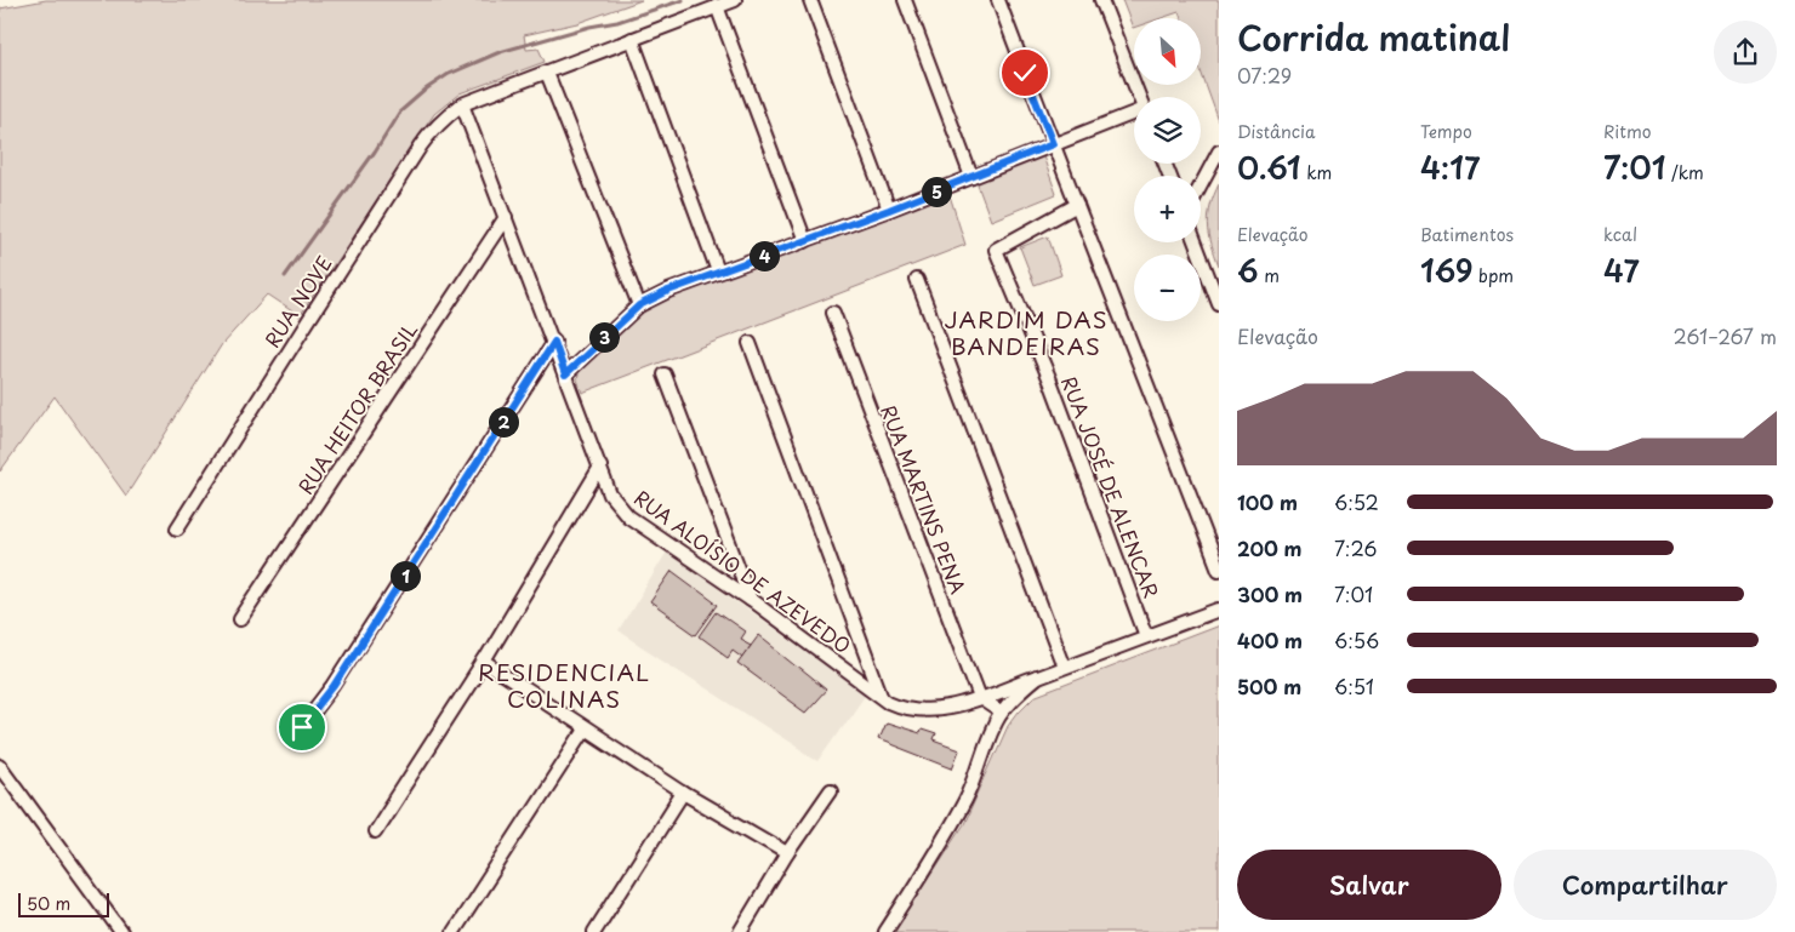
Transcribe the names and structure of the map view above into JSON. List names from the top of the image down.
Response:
{
  "streets": {
    "street": [
      "RUA NOVE",
      "RUA HEITOR BRASIL",
      "RUA JOSÉ DE ALENCAR",
      "RUA MARTINS PENA",
      "RUA ALOÍSIO DE AZEVEDO"
    ]
  },
  "crossings": [
    ["RUA NOVE", "RUA ALOÍSIO DE AZEVEDO"],
    ["RUA HEITOR BRASIL", "RUA ALOÍSIO DE AZEVEDO"],
    ["RUA JOSÉ DE ALENCAR", "RUA ALOÍSIO DE AZEVEDO"],
    ["RUA MARTINS PENA", "RUA ALOÍSIO DE AZEVEDO"]
  ],
  "districts": ["JARDIM DAS BANDEIRAS", "RESIDENCIAL COLINAS"],
  "scale_bar": "50 m",
  "north": "bottom right",
  "page": {
    "heading": ["Corrida matinal", "07:29"],
    "map_buttons": ["+", "−"],
    "stats": [
      ["Distância", "0.61 km"],
      ["Tempo", "4:17"],
      ["Ritmo", "7:01 /km"],
      ["Elevação", "6 m"],
      ["Batimentos", "169 bpm"],
      ["kcal", "47"]
    ],
    "pins": [
      "5",
      "4",
      "3",
      "2",
      "1"
    ],
    "chart": ["Elevação", "261–267 m"],
    "list": [
      {
        "name": "100 m",
        "note": "6:52"
      },
      {
        "name": "200 m",
        "note": "7:26"
      },
      {
        "name": "300 m",
        "note": "7:01"
      },
      {
        "name": "400 m",
        "note": "6:56"
      },
      {
        "name": "500 m",
        "note": "6:51"
      }
    ],
    "buttons": ["Salvar", "Compartilhar"],
    "scale": "50 m"
  }
}
